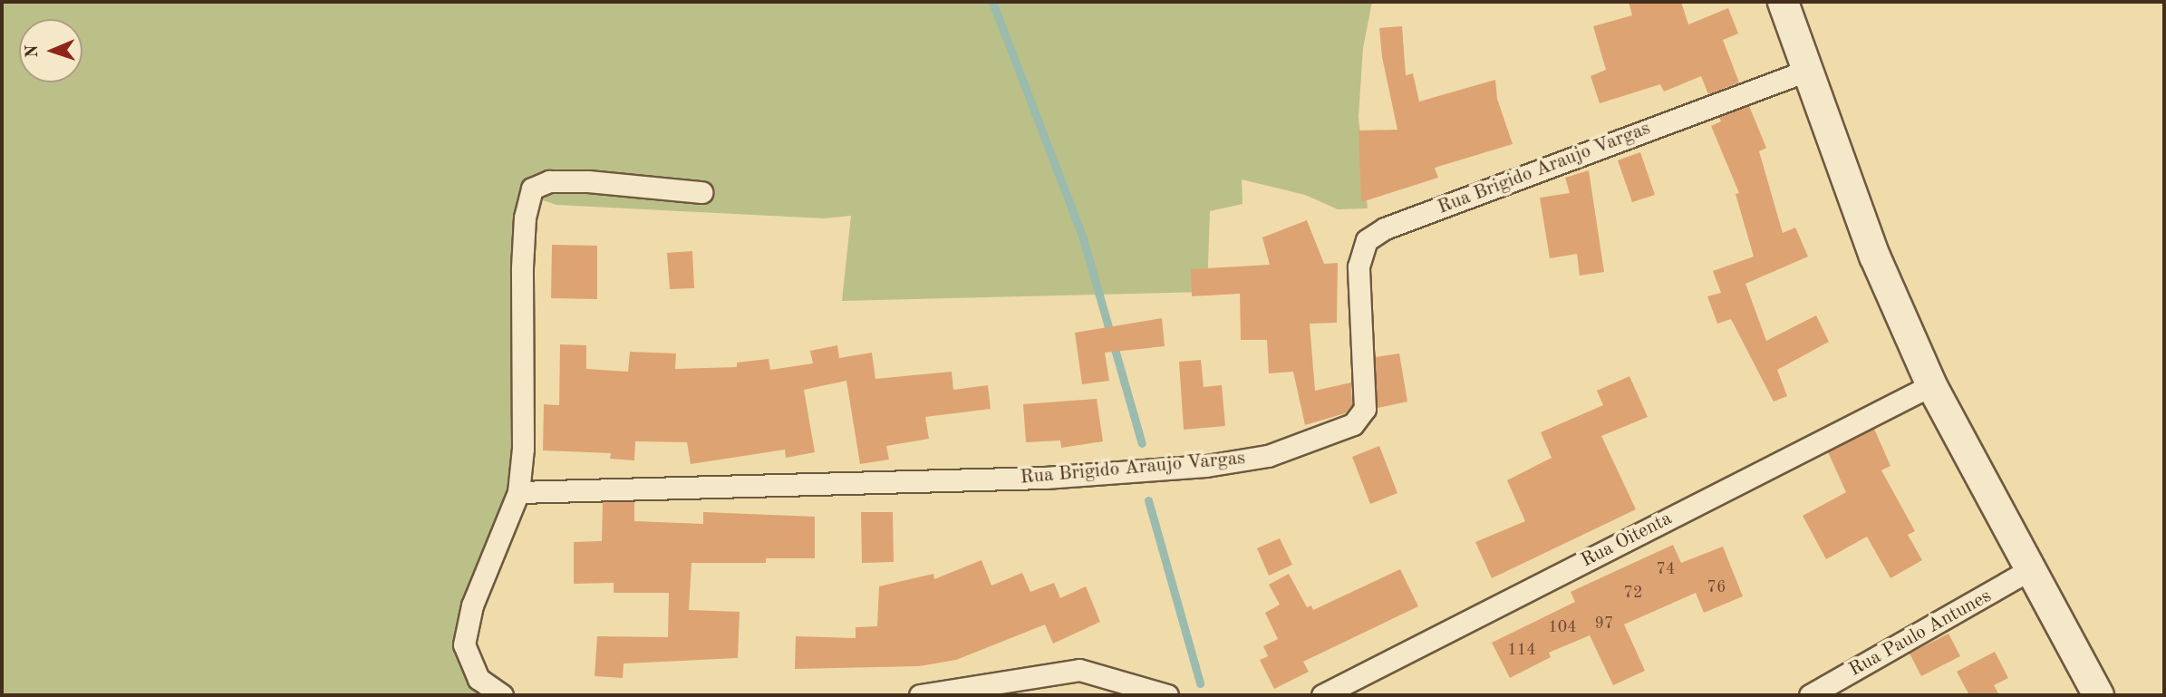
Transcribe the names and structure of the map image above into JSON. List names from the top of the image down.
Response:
{
  "streets": {
    "street": ["Rua Brigido Araujo Vargas", "Rua Oitenta", "Rua Paulo Antunes"]
  },
  "house_numbers": [
    "74",
    "76",
    "72",
    "97",
    "104",
    "114"
  ],
  "north": "left"
}
